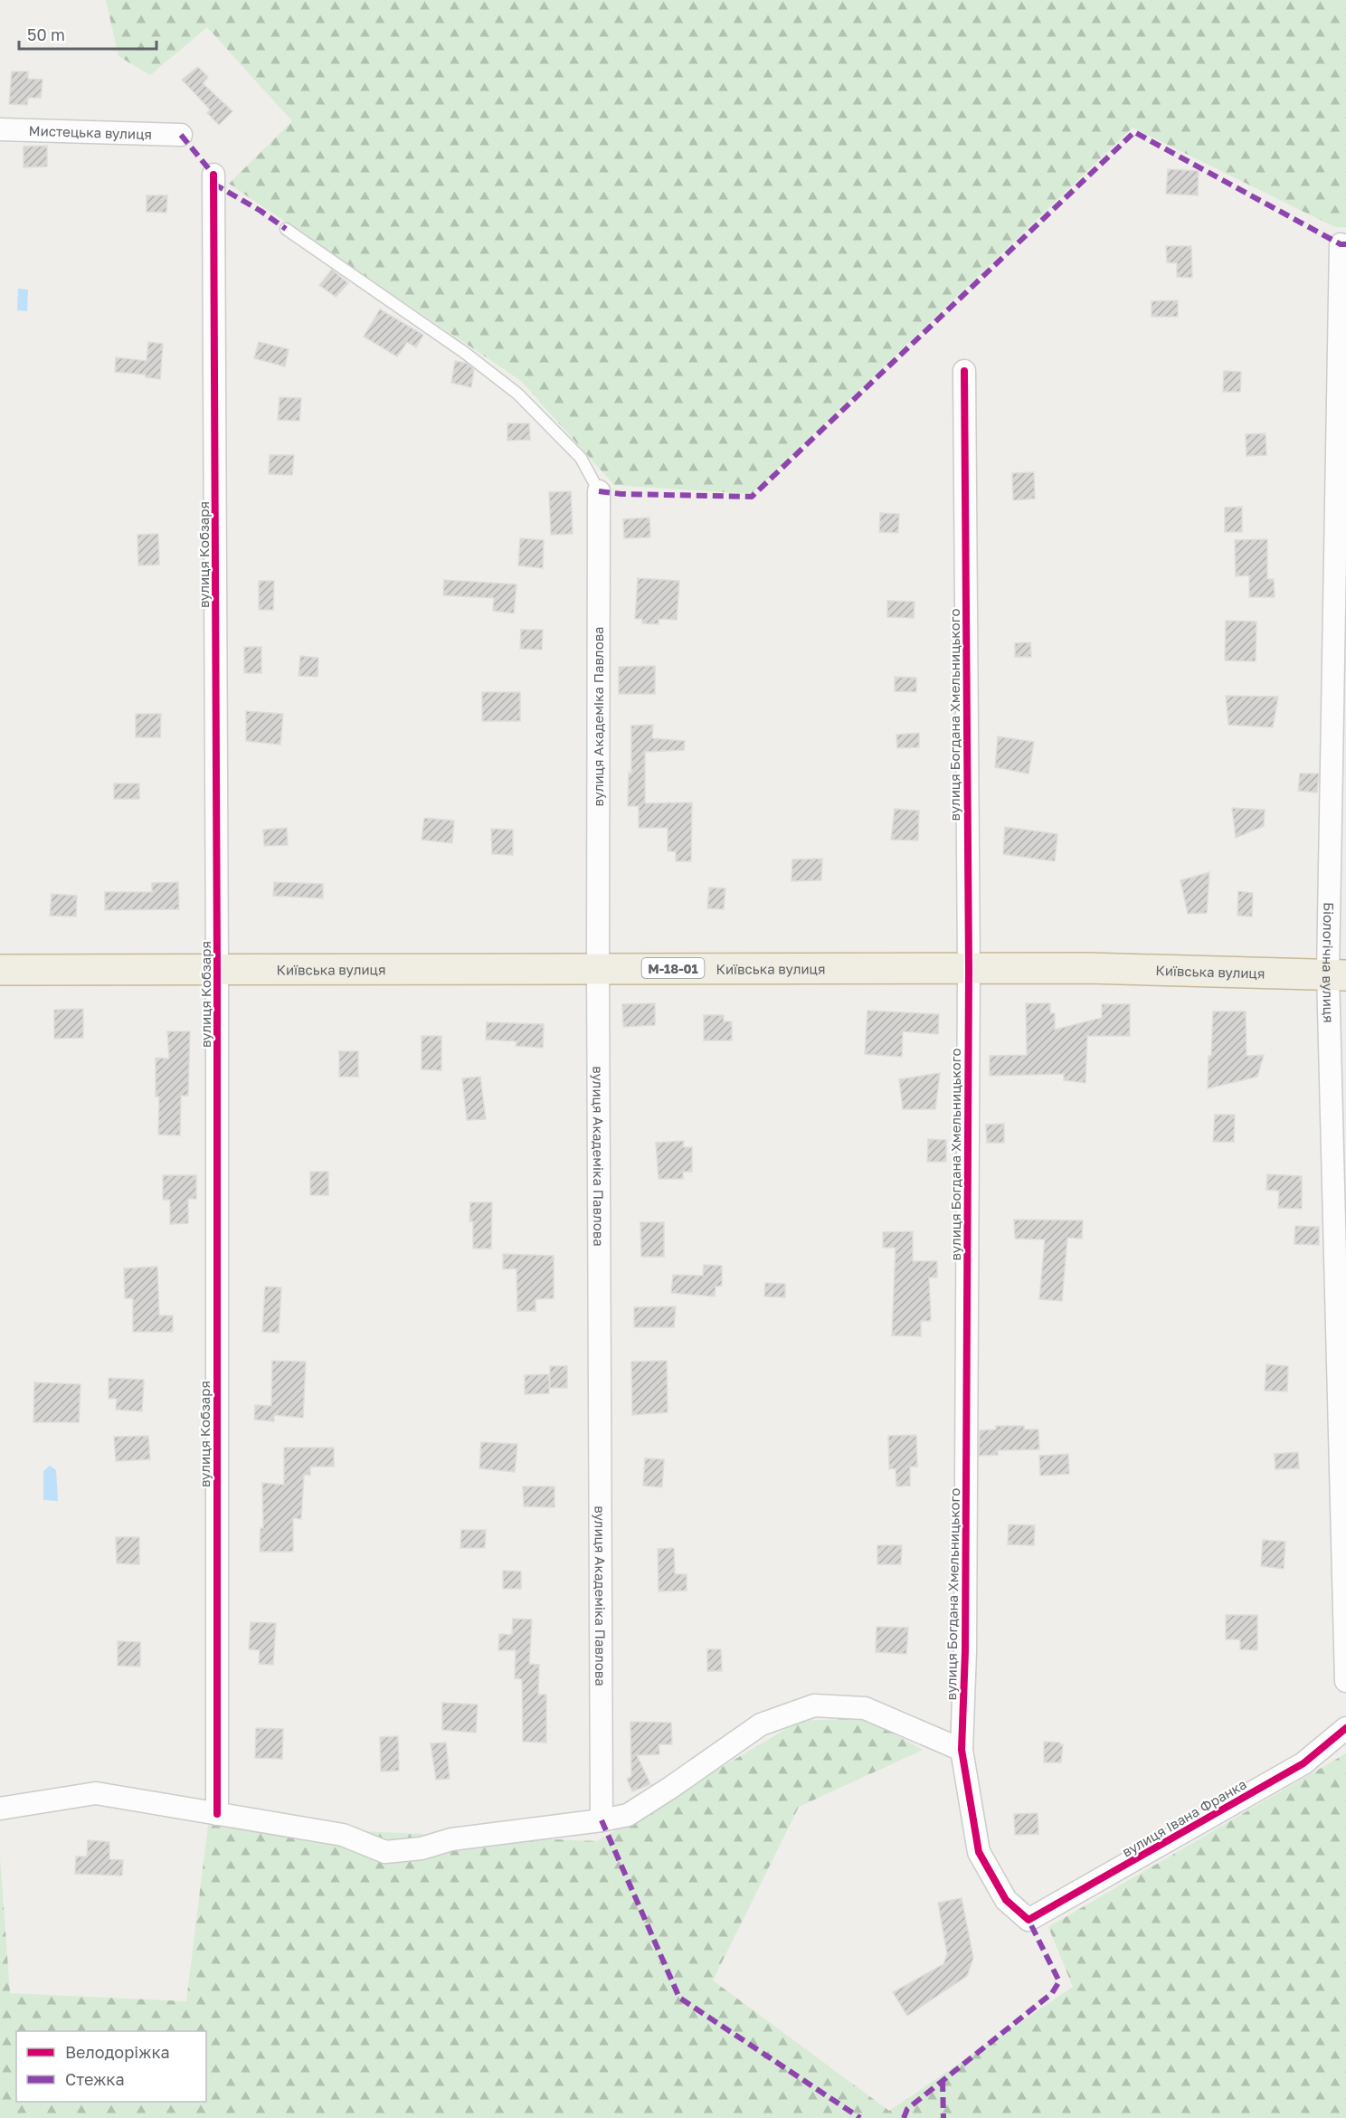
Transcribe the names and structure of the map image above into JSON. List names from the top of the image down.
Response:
{
  "streets": {
    "highway": ["М-18-01", "Київська вулиця"],
    "street": [
      "Мистецька вулиця",
      "вулиця Кобзаря",
      "вулиця Богдана Хмельницького",
      "вулиця Академіка Павлова",
      "Біологічна вулиця",
      "вулиця Івана Франка"
    ]
  },
  "crossings": [
    ["вулиця Кобзаря", "Київська вулиця"],
    ["вулиця Богдана Хмельницького", "Київська вулиця"],
    ["вулиця Богдана Хмельницького", "вулиця Івана Франка"],
    ["вулиця Академіка Павлова", "Київська вулиця"],
    ["Біологічна вулиця", "Київська вулиця"]
  ],
  "legend": ["Велодоріжка", "Стежка"],
  "scale_bar": "50 m"
}
